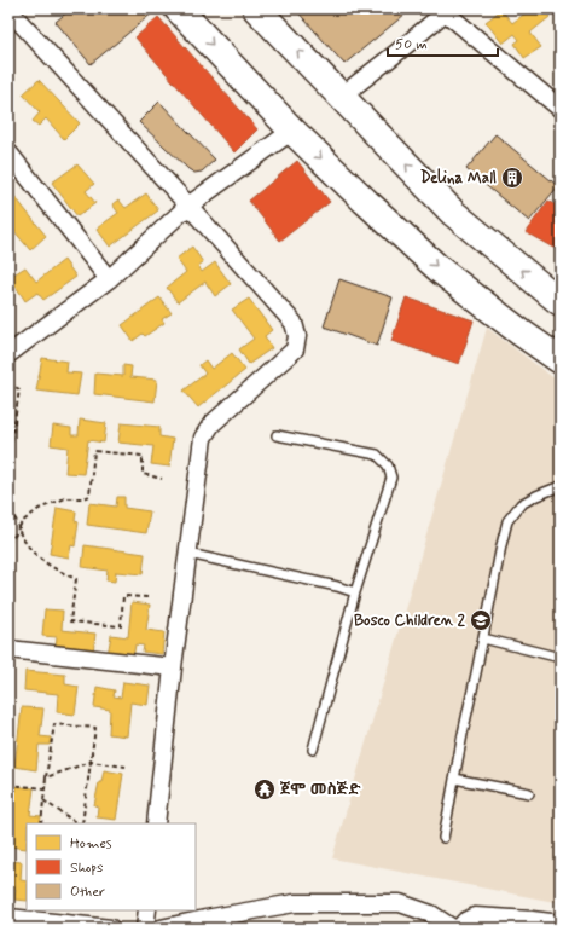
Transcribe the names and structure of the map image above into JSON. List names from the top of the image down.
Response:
{
  "places": {
    "building": ["Delina Mall"],
    "school or university": ["Bosco Children 2"],
    "temple": ["ጀሞ መስጅድ"]
  },
  "legend": ["Homes", "Shops", "Other"],
  "scale_bar": "50 m"
}
